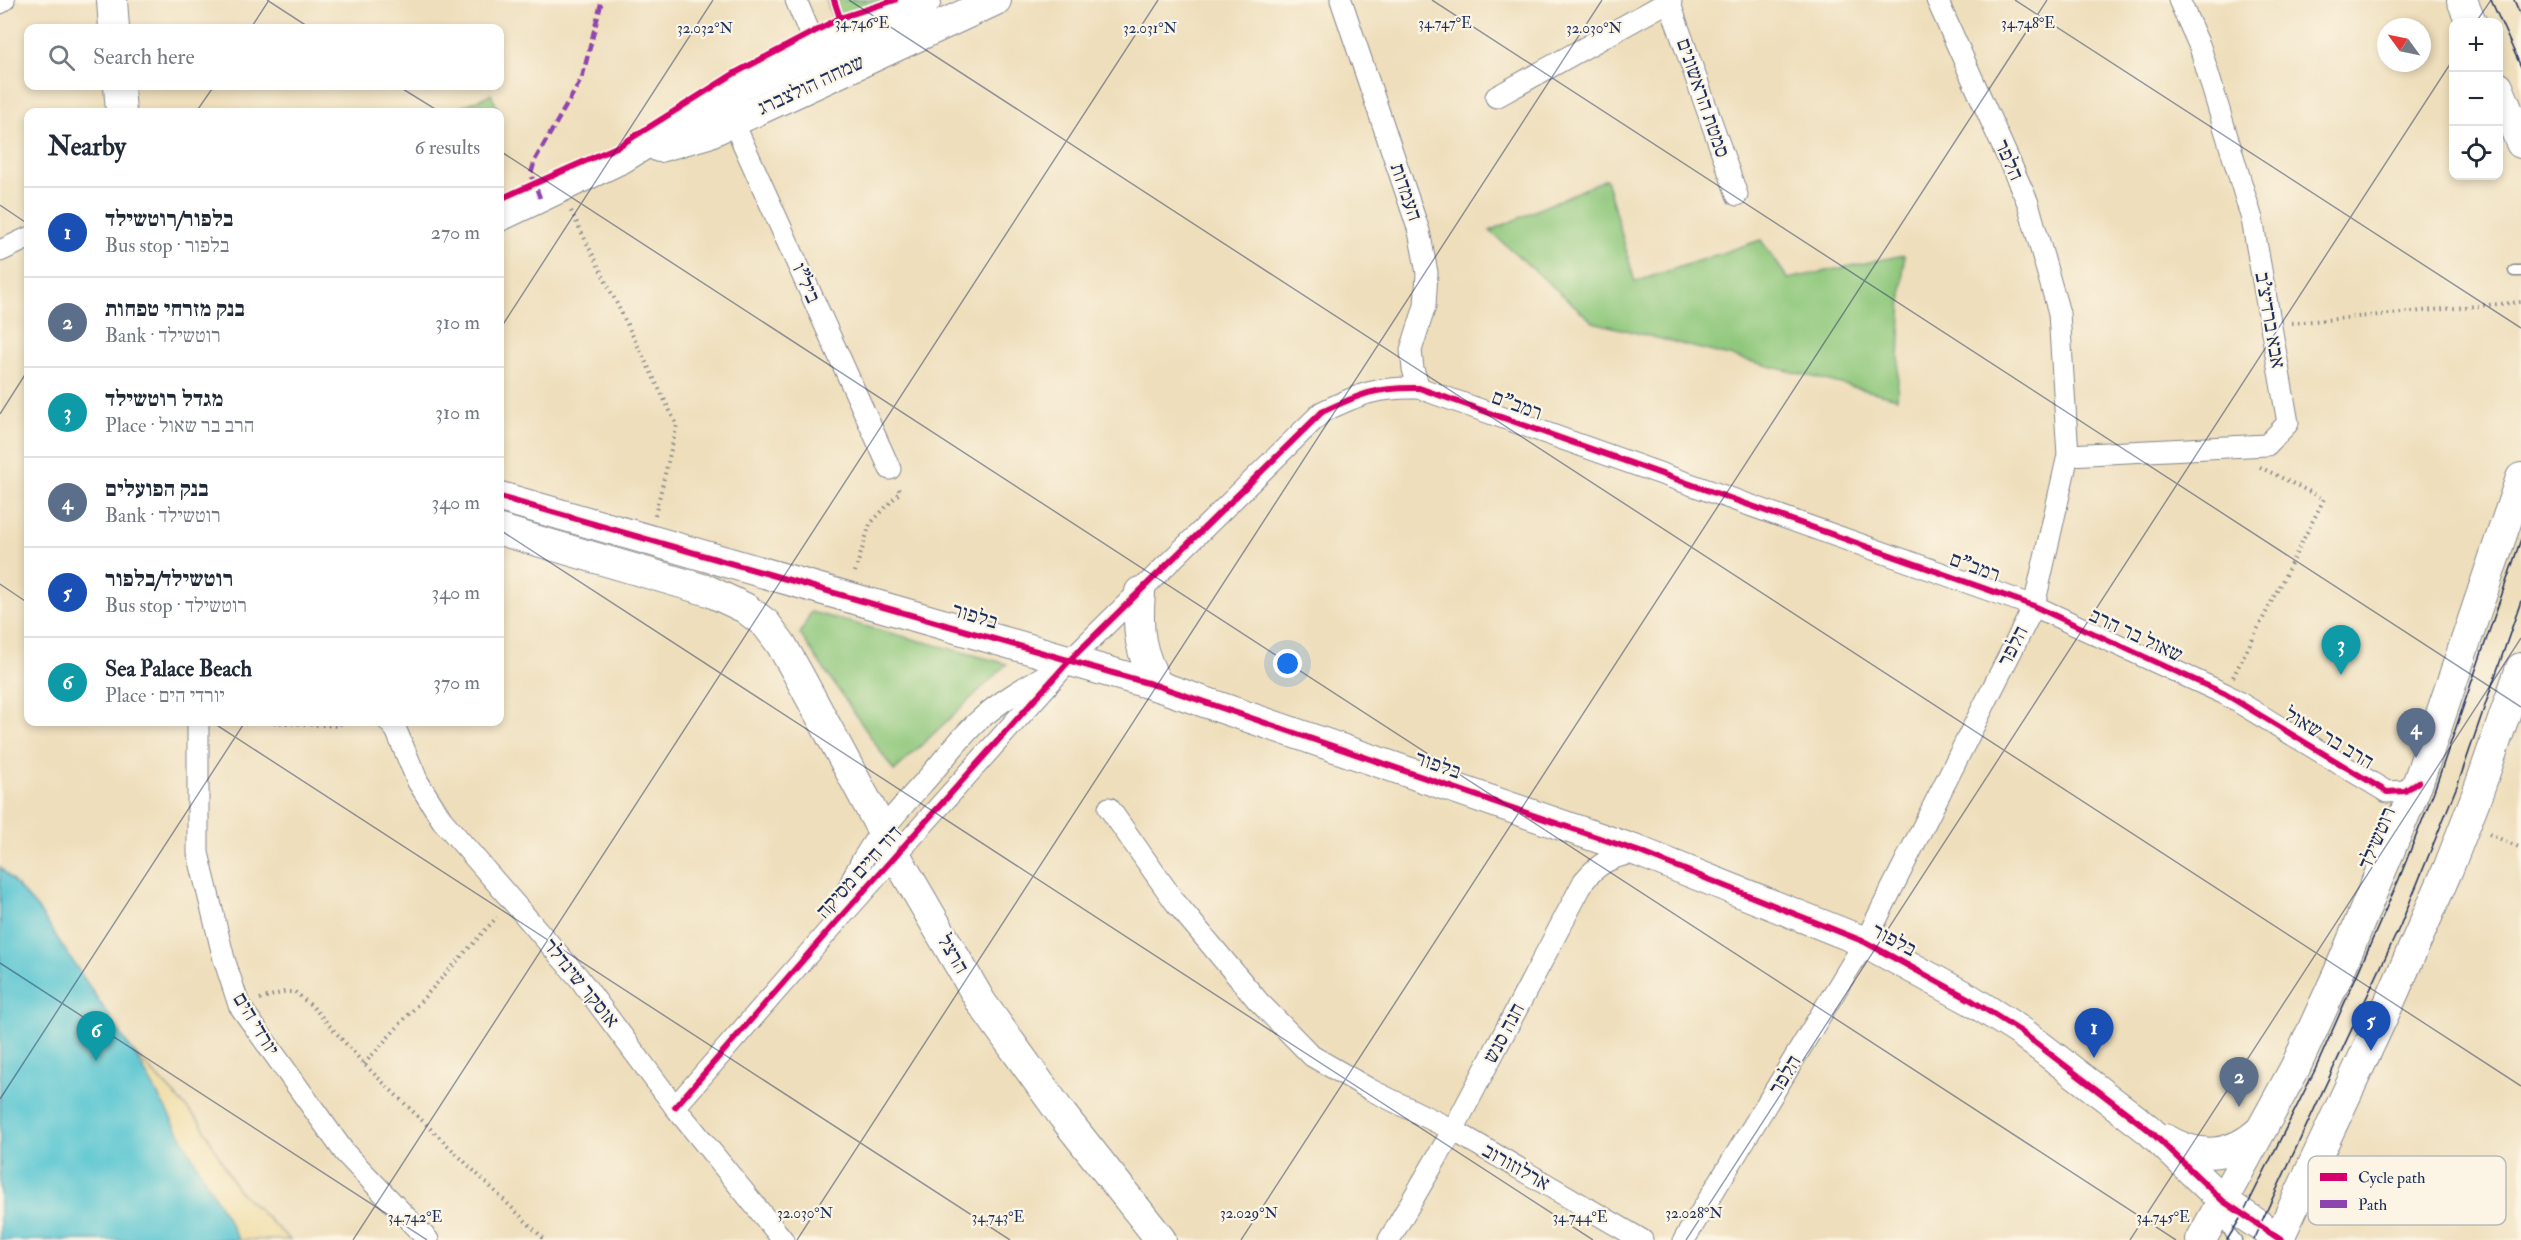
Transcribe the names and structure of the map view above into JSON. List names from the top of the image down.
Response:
{
  "streets": {
    "street": [
      "שמחה הולצברג",
      "סמטת הראשונים",
      "הלפר",
      "העמדות",
      "ביל\"ו",
      "אבא ברדיצ'ב",
      "רמב\"ם",
      "בלפור",
      "שאול בר הרב",
      "הרב בר שאול",
      "רוטשילד",
      "דוד חיים מסיקה",
      "הרצל",
      "אוסקר שינדלר",
      "יורדי הים",
      "חנה סנש",
      "ארלוזורוב"
    ]
  },
  "crossings": [
    ["שמחה הולצברג", "ביל\"ו"],
    ["הלפר", "רמב\"ם"],
    ["הלפר", "בלפור"],
    ["הלפר", "שאול בר הרב"],
    ["העמדות", "רמב\"ם"],
    ["רמב\"ם", "בלפור"],
    ["רמב\"ם", "שאול בר הרב"],
    ["רמב\"ם", "דוד חיים מסיקה"],
    ["בלפור", "רוטשילד"],
    ["בלפור", "דוד חיים מסיקה"],
    ["בלפור", "חנה סנש"],
    ["שאול בר הרב", "הרב בר שאול"],
    ["הרב בר שאול", "רוטשילד"],
    ["דוד חיים מסיקה", "הרצל"],
    ["דוד חיים מסיקה", "אוסקר שינדלר"],
    ["חנה סנש", "ארלוזורוב"]
  ],
  "legend": ["Cycle path", "Path"],
  "north": "top left",
  "page": {
    "map_buttons": ["+", "−"],
    "search": "Search here",
    "heading": ["Nearby", "6 results"],
    "list": [
      {
        "mark": "1",
        "name": "בלפור/רוטשילד",
        "note": "Bus stop · בלפור",
        "value": "270 m"
      },
      {
        "mark": "2",
        "name": "בנק מזרחי טפחות",
        "note": "Bank · רוטשילד",
        "value": "310 m"
      },
      {
        "mark": "3",
        "name": "מגדל רוטשילד",
        "note": "Place · הרב בר שאול",
        "value": "310 m"
      },
      {
        "mark": "4",
        "name": "בנק הפועלים",
        "note": "Bank · רוטשילד",
        "value": "340 m"
      },
      {
        "mark": "5",
        "name": "רוטשילד/בלפור",
        "note": "Bus stop · רוטשילד",
        "value": "340 m"
      },
      {
        "mark": "6",
        "name": "Sea Palace Beach",
        "note": "Place · יורדי הים",
        "value": "370 m"
      }
    ],
    "pins": [
      "3",
      "4",
      "5",
      "1",
      "6",
      "2"
    ]
  },
  "coordinates": [
    "34.746°E",
    "34.747°E",
    "34.748°E",
    "32.032°N",
    "32.031°N",
    "32.030°N",
    "32.029°N",
    "32.028°N",
    "34.742°E",
    "34.743°E",
    "34.744°E",
    "34.745°E"
  ]
}
